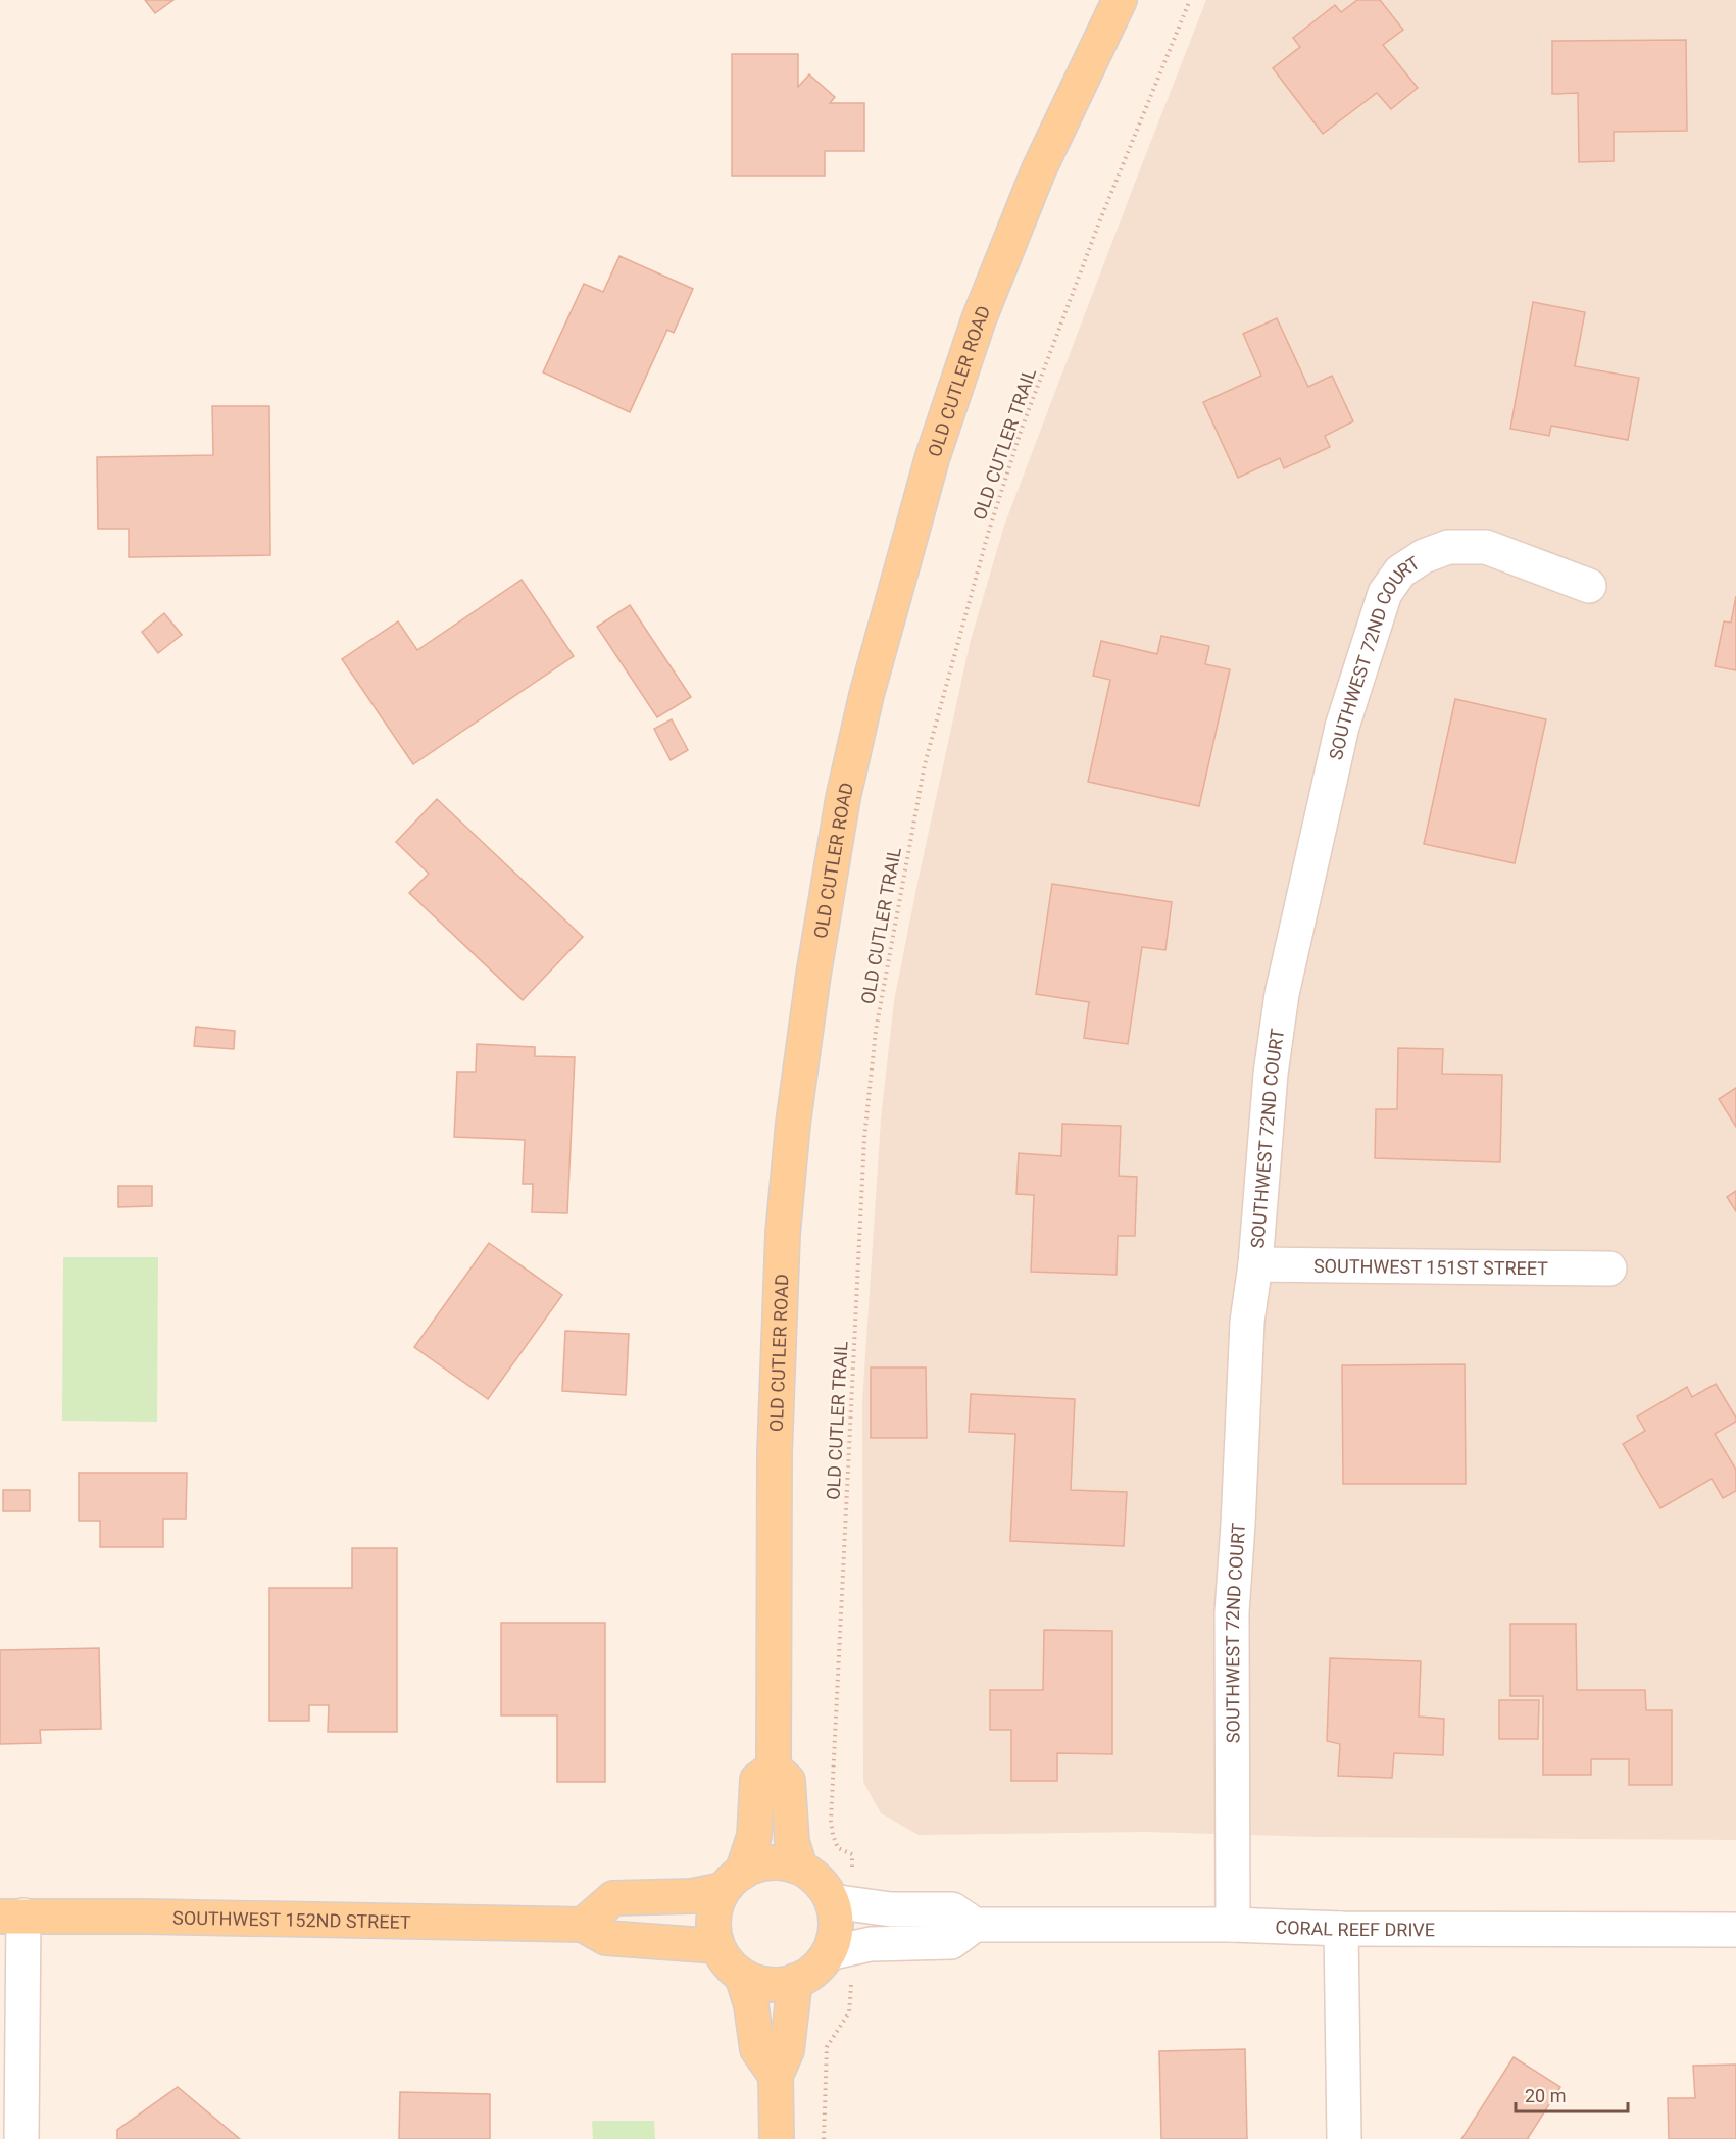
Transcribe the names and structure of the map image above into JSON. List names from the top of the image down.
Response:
{
  "streets": {
    "main road": ["OLD CUTLER ROAD", "SOUTHWEST 152ND STREET"],
    "street": ["SOUTHWEST 72ND COURT", "SOUTHWEST 151ST STREET", "CORAL REEF DRIVE"],
    "path": ["OLD CUTLER TRAIL"]
  },
  "crossings": [
    ["SOUTHWEST 72ND COURT", "SOUTHWEST 151ST STREET"],
    ["SOUTHWEST 72ND COURT", "CORAL REEF DRIVE"]
  ],
  "scale_bar": "20 m"
}
